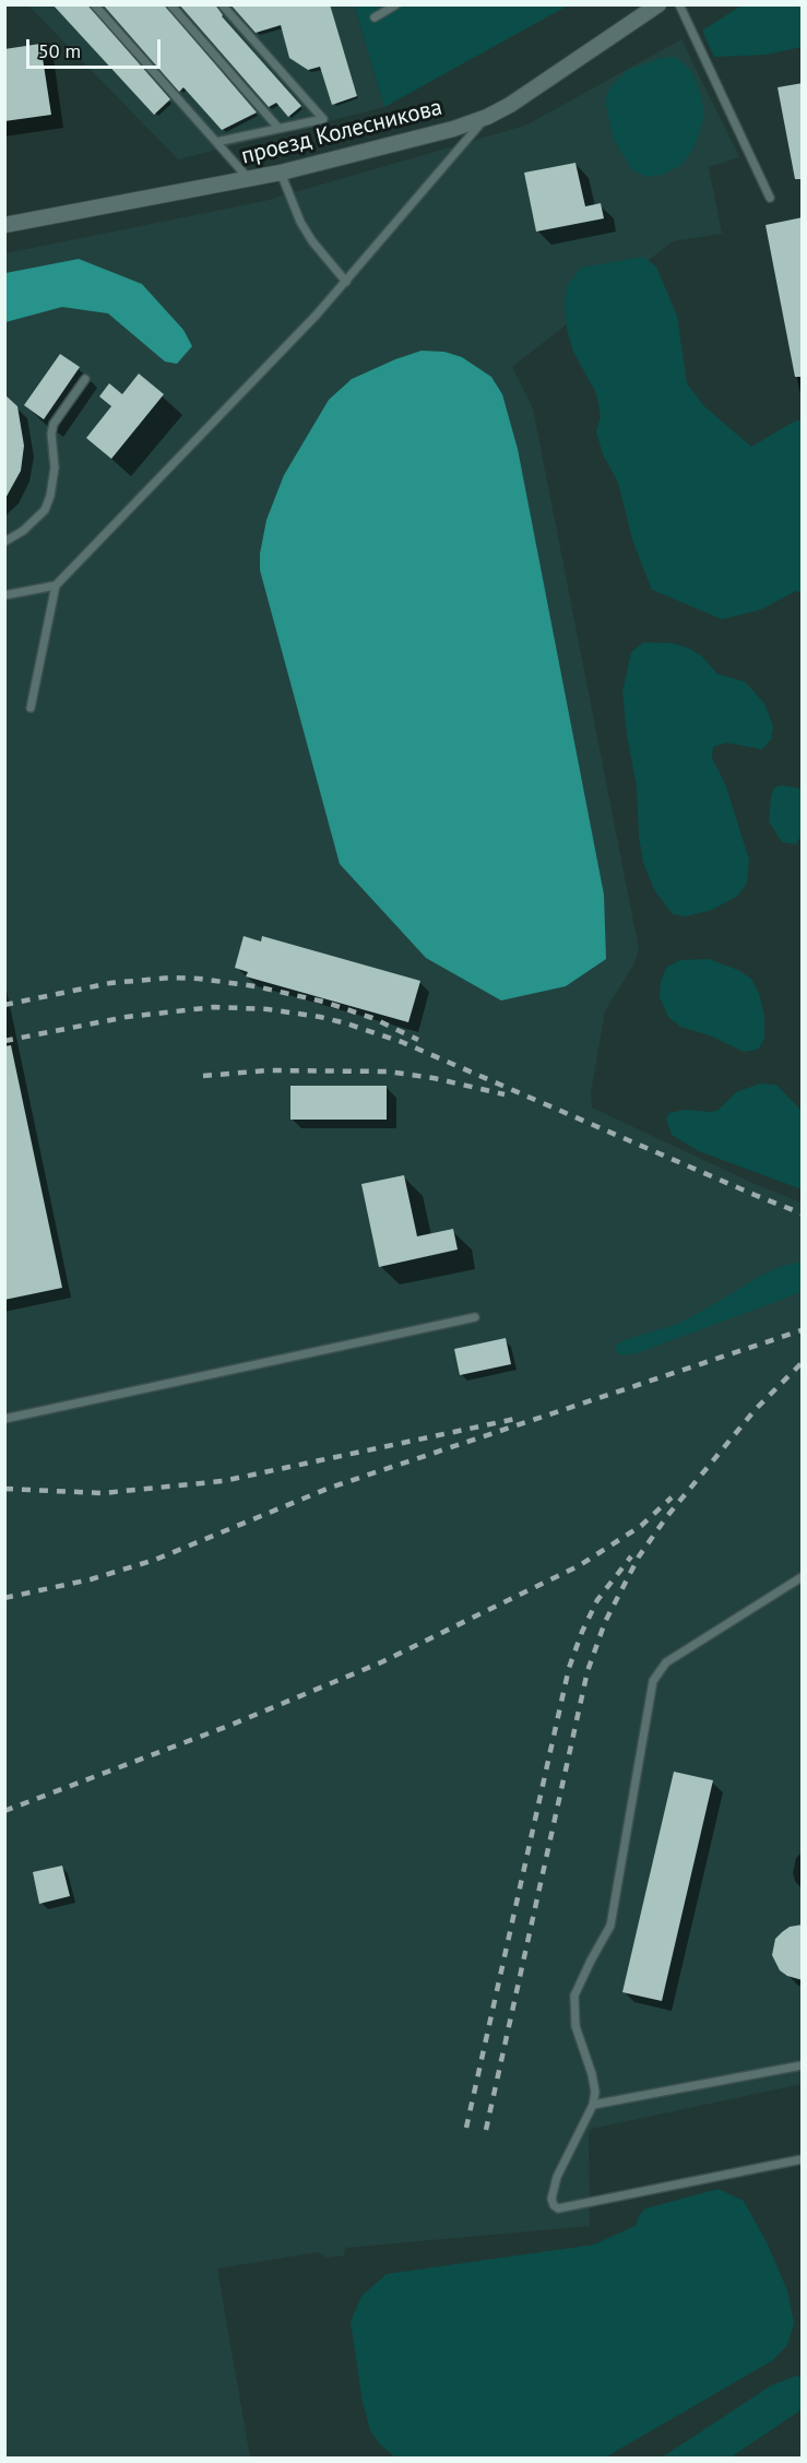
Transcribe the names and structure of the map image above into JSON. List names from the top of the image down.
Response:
{
  "streets": {
    "street": ["проезд Колесникова"]
  },
  "scale_bar": "50 m"
}
